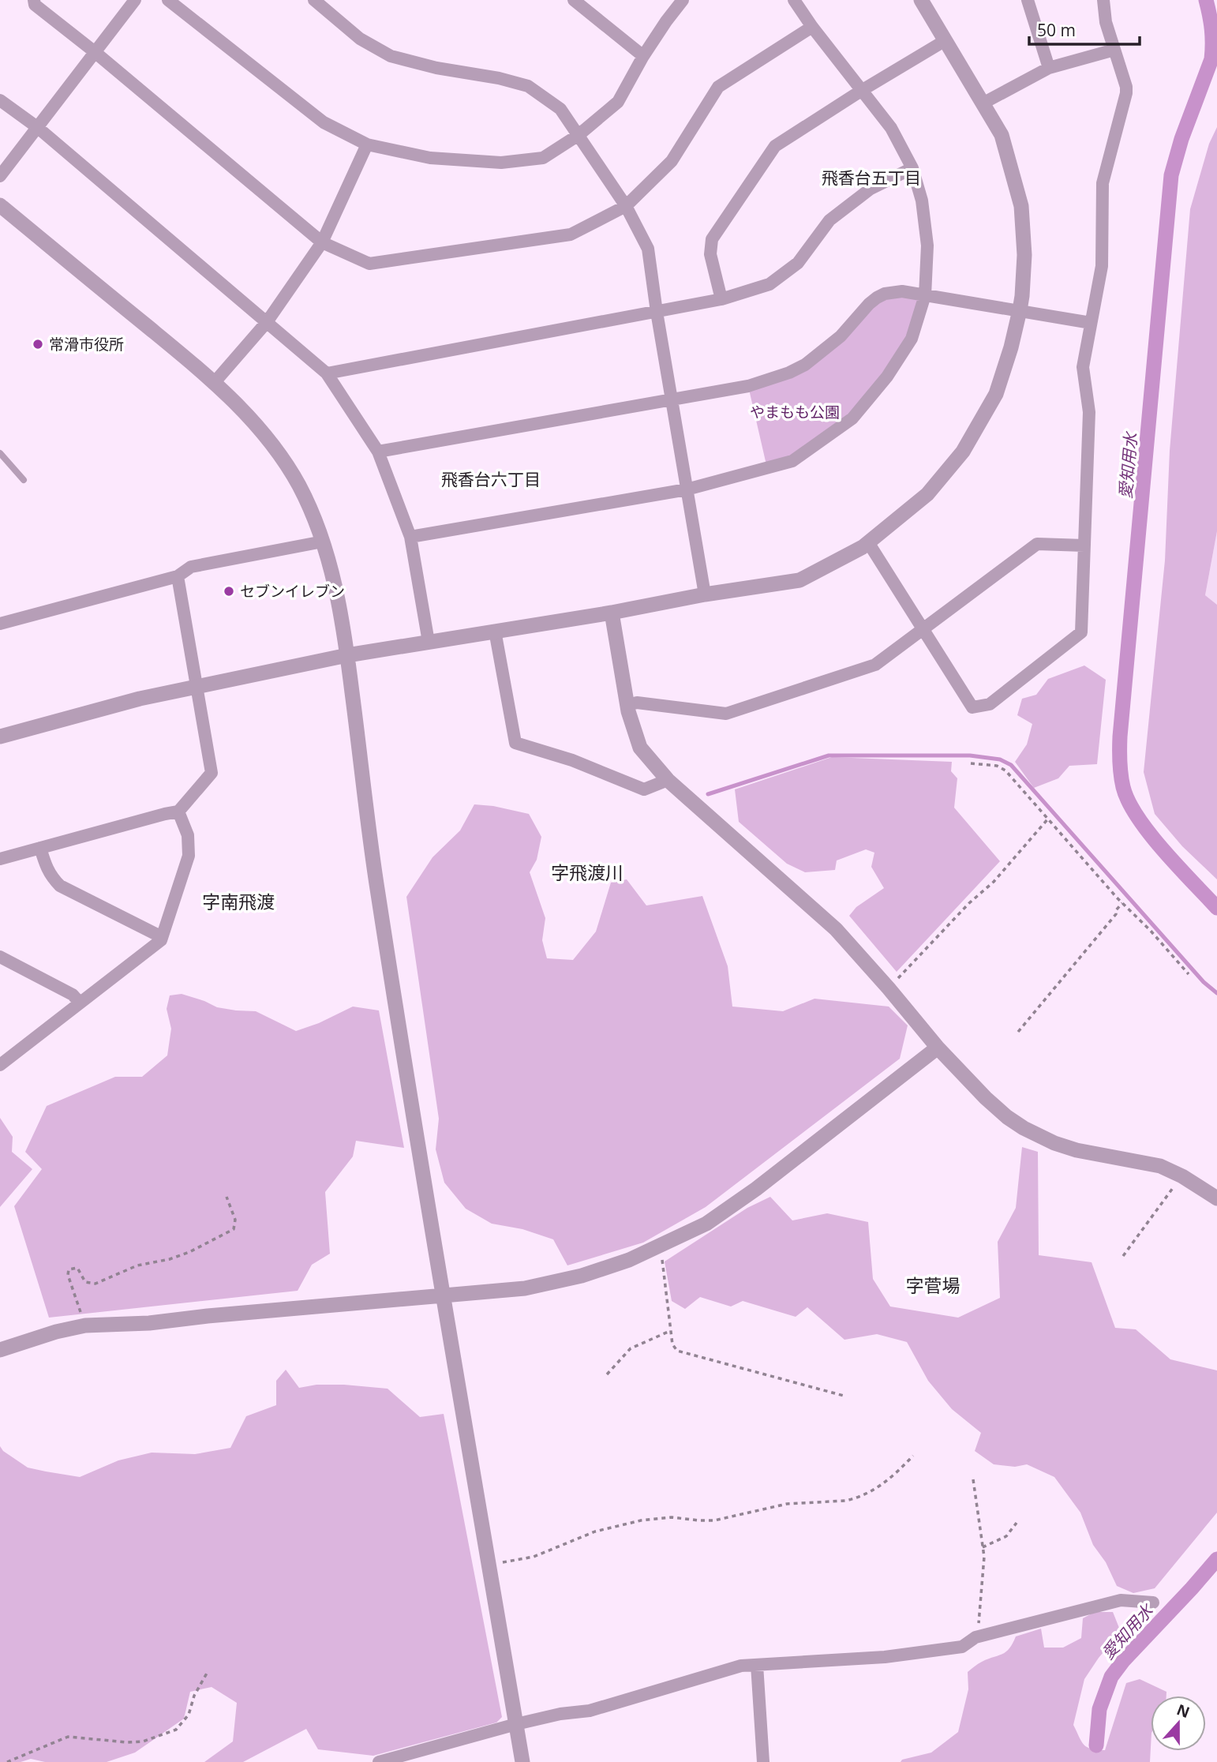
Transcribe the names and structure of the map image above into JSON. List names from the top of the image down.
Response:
{
  "districts": [
    "飛香台五丁目",
    "飛香台六丁目",
    "字飛渡川",
    "字南飛渡",
    "字菅場"
  ],
  "water": ["愛知用水"],
  "parks": ["やまもも公園"],
  "places": ["常滑市役所", "セブンイレブン"],
  "scale_bar": "50 m",
  "north": "top"
}
